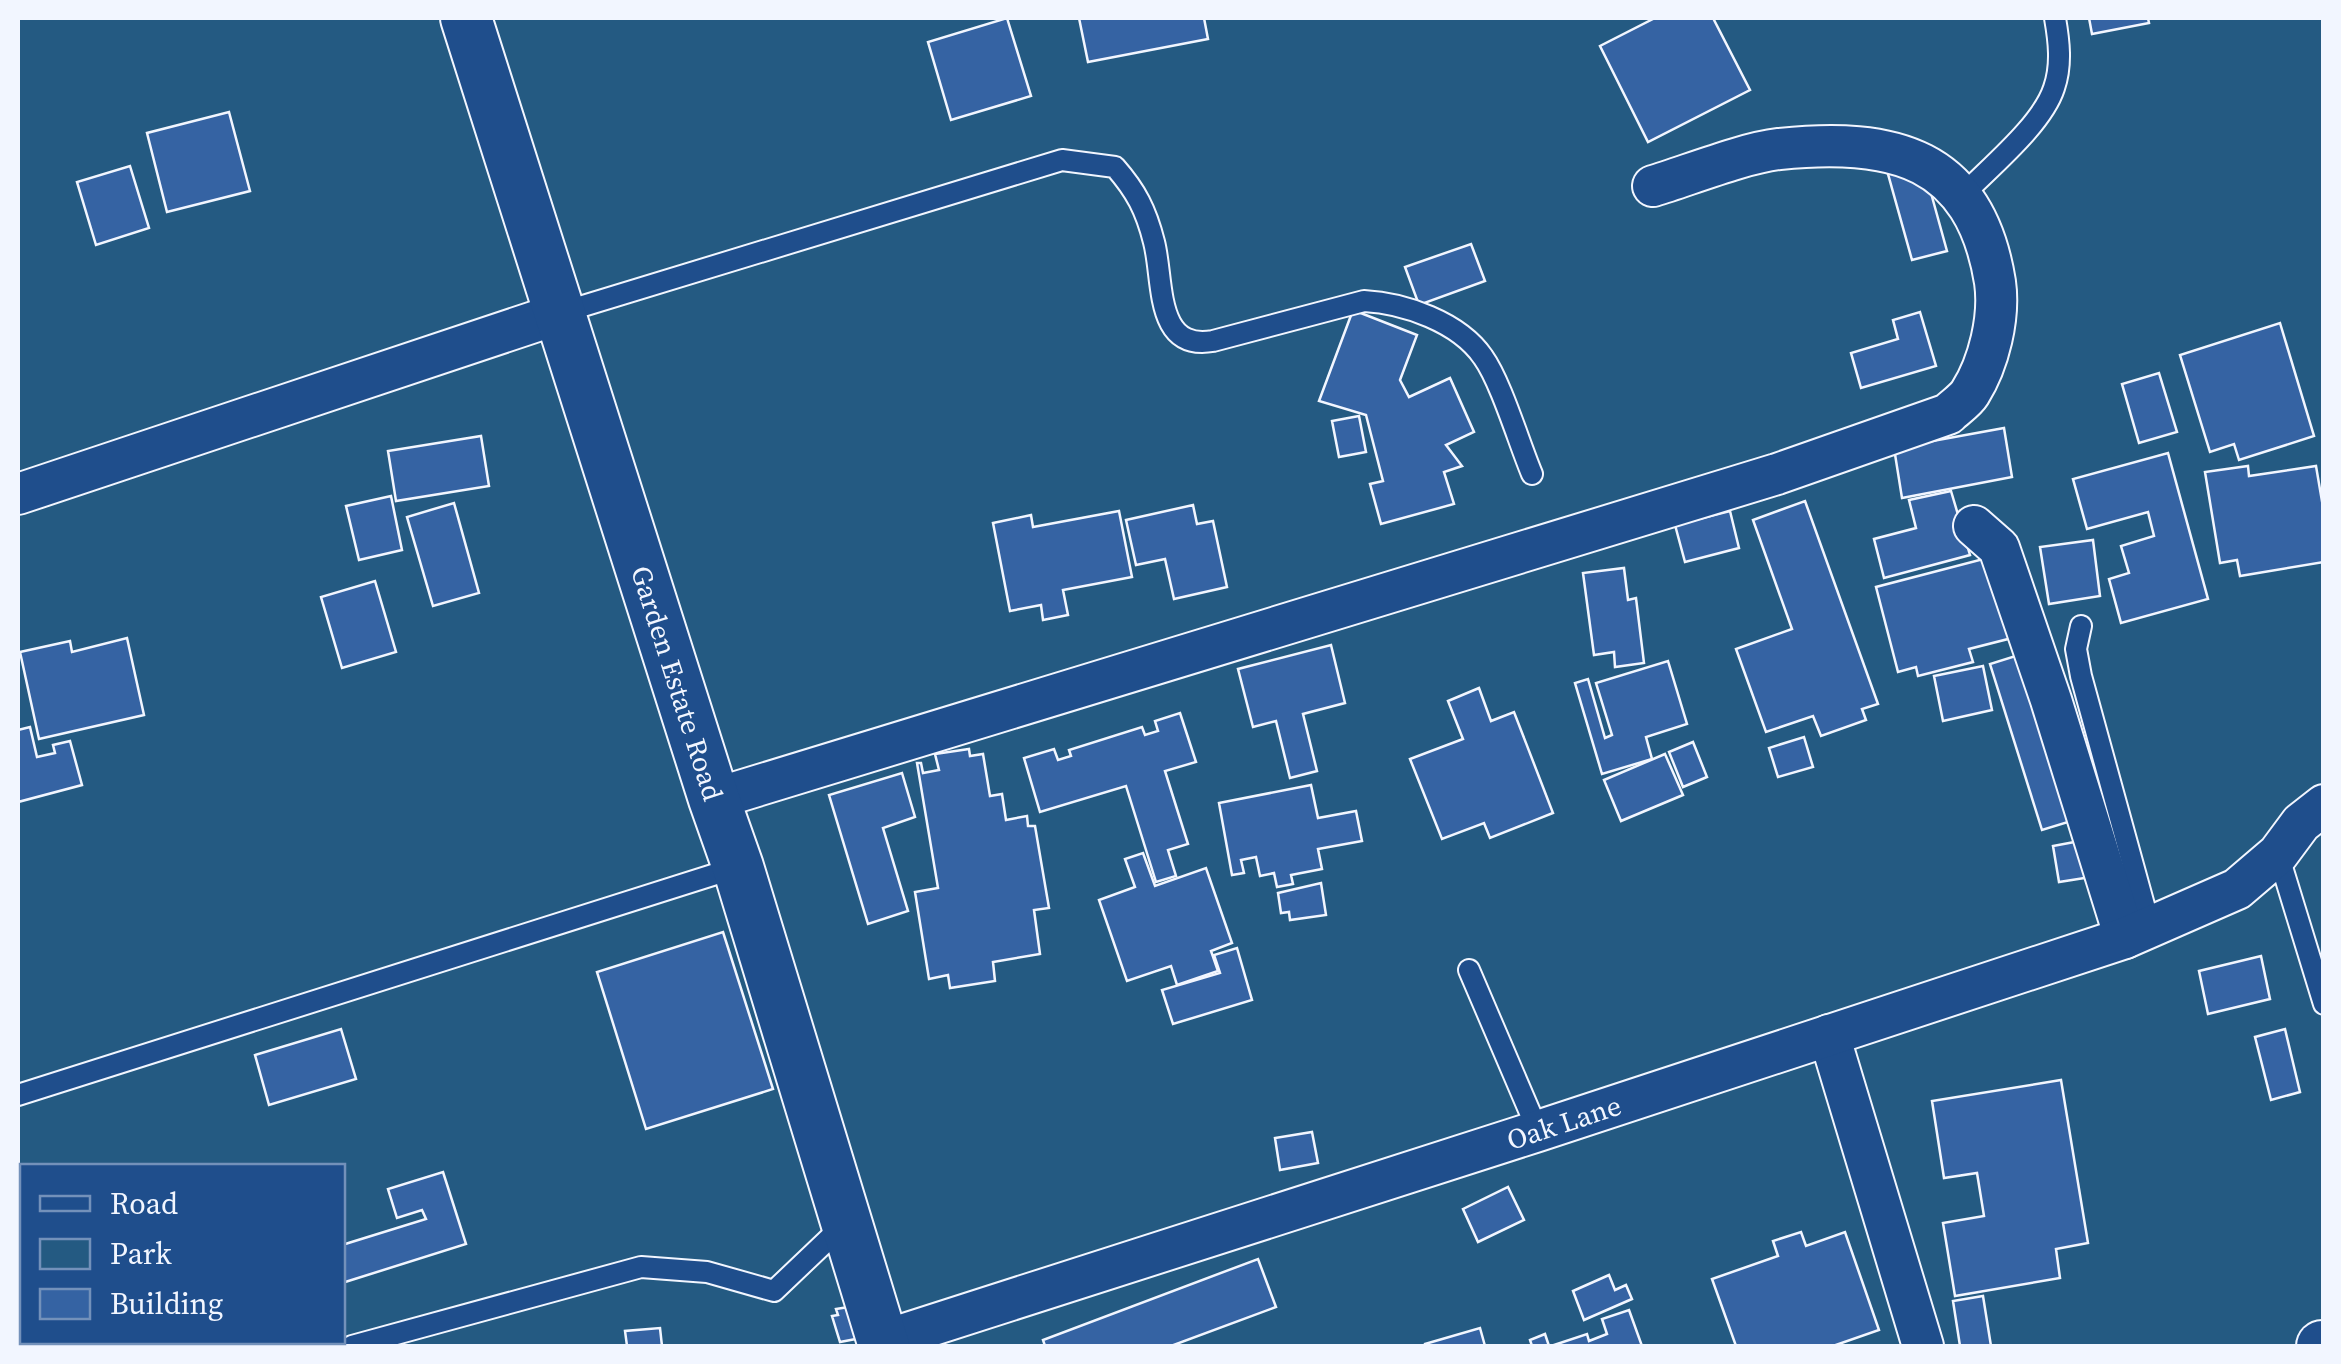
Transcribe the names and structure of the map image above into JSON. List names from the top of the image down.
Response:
{
  "streets": {
    "street": ["Garden Estate Road", "Oak Lane"]
  },
  "crossings": [
    ["Garden Estate Road", "Oak Lane"]
  ],
  "legend": ["Road", "Park", "Building"]
}
